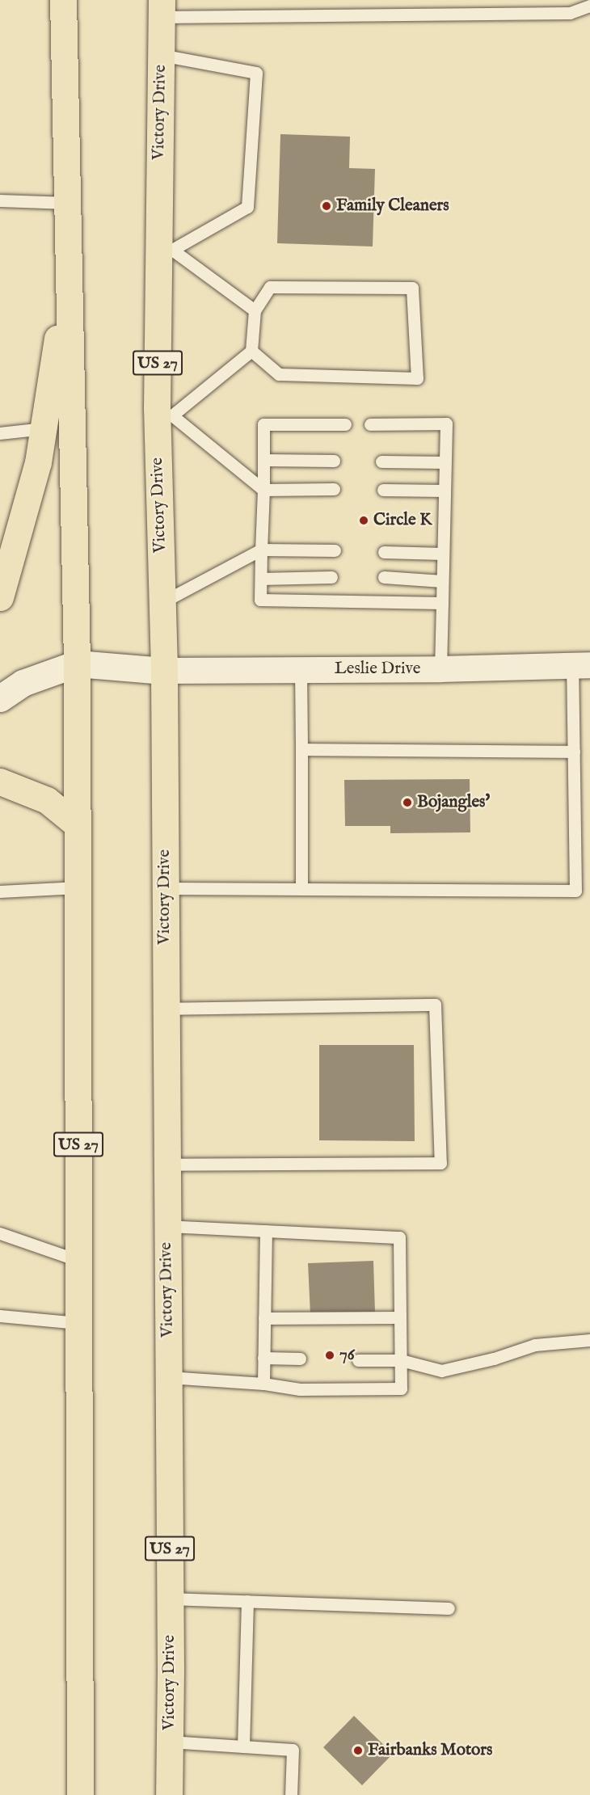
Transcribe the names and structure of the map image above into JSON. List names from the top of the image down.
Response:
{
  "streets": {
    "highway": ["Victory Drive", "US 27"],
    "street": ["Leslie Drive"]
  },
  "crossings": [
    ["Victory Drive", "Leslie Drive"]
  ],
  "places": [
    "Family Cleaners",
    "Circle K",
    "Bojangles'",
    "76",
    "Fairbanks Motors"
  ]
}
